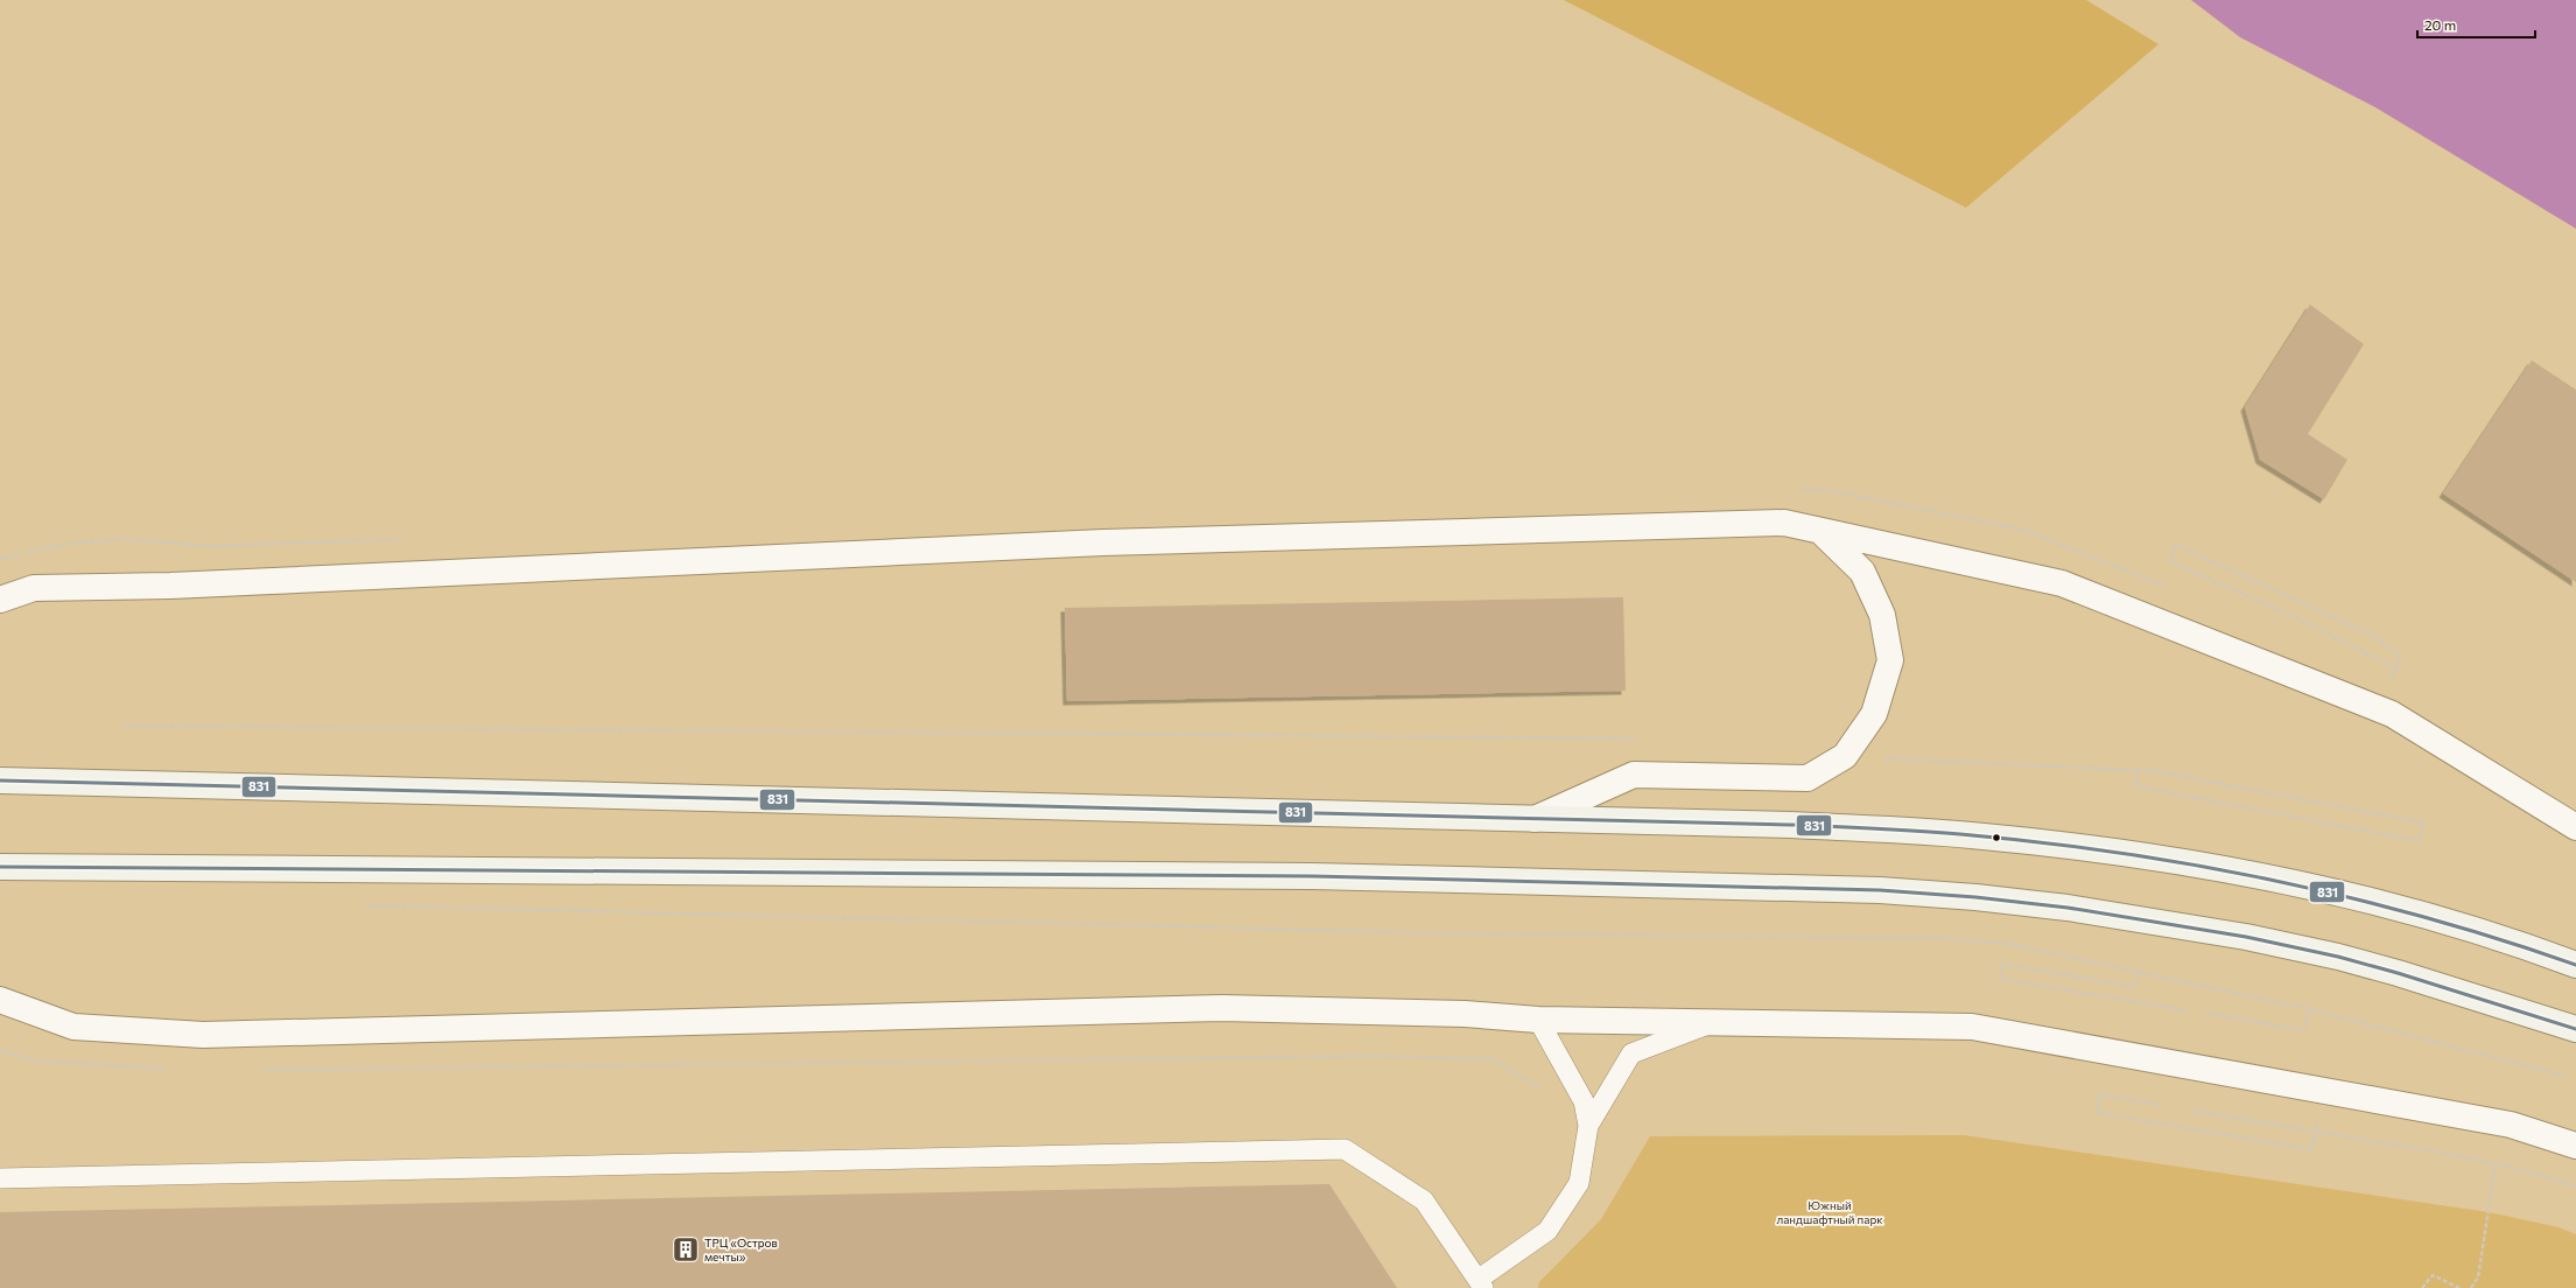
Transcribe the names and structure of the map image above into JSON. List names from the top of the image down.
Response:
{
  "parks": ["Южный ландшафтный парк"],
  "places": {
    "building": ["ТРЦ «Остров мечты»"]
  },
  "lines": ["transit line 831"],
  "scale_bar": "20 m"
}
